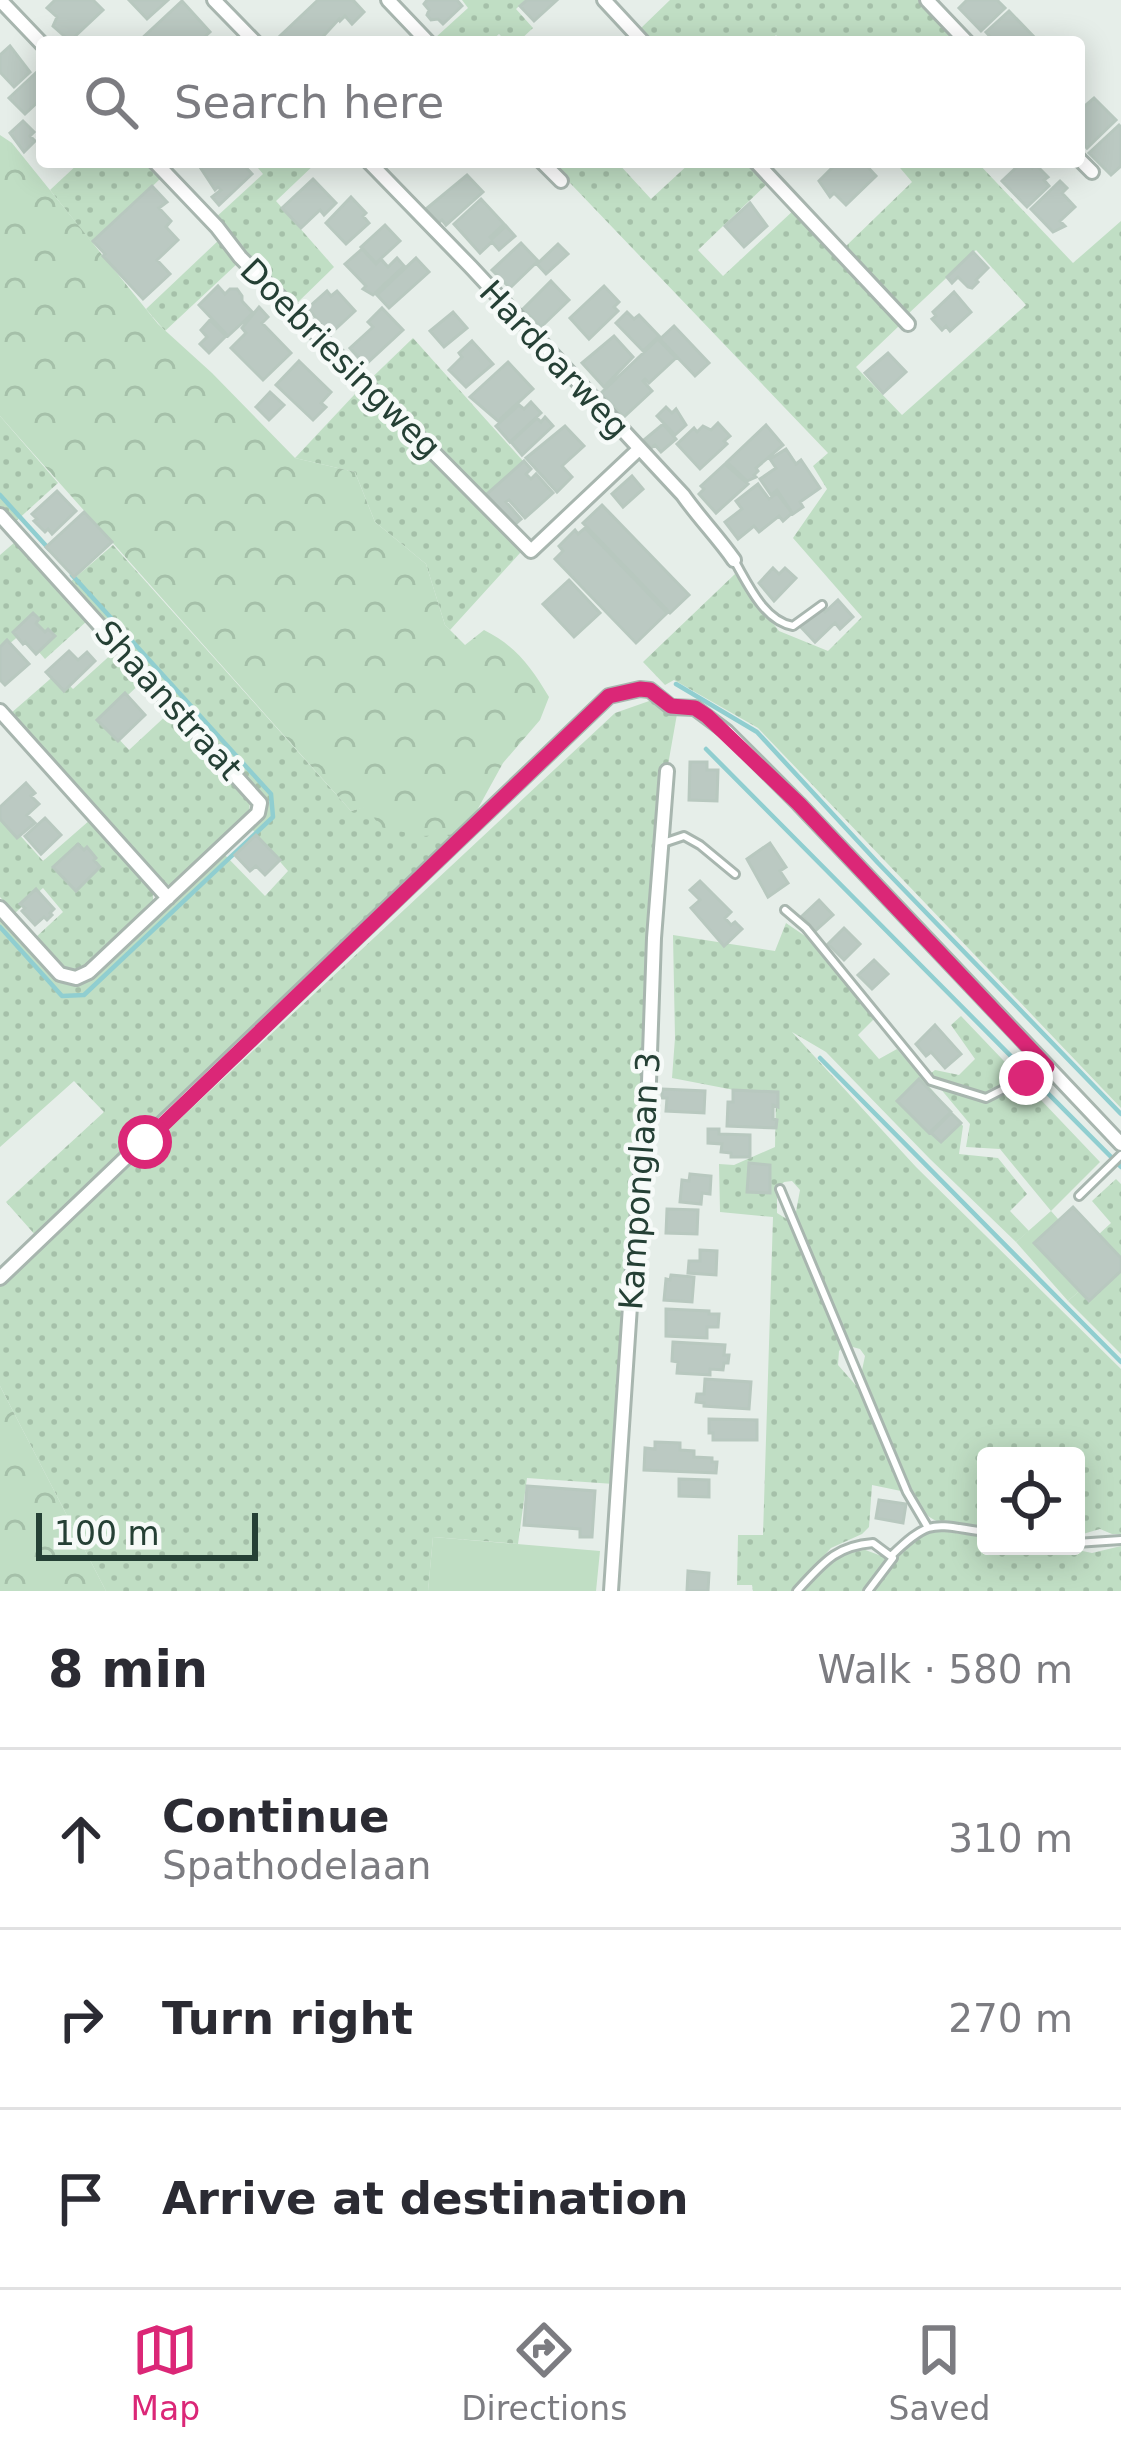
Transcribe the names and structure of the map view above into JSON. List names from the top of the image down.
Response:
{
  "streets": {
    "street": [
      "Doebriesingweg",
      "Hardoarweg",
      "Shaanstraat",
      "Kamponglaan 3"
    ]
  },
  "crossings": [
    ["Doebriesingweg", "Hardoarweg"]
  ],
  "scale_bar": "100 m",
  "page": {
    "search": "Search here",
    "scale": "100 m",
    "heading": ["8 min", "Walk · 580 m"],
    "list": [
      ["Continue", "Spathodelaan", "310 m"],
      ["Turn right", "270 m"],
      "Arrive at destination"
    ],
    "nav": ["Map", "Directions", "Saved"]
  }
}
